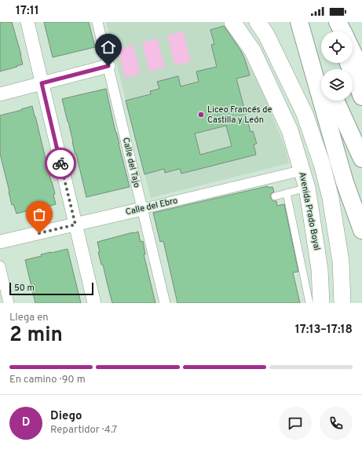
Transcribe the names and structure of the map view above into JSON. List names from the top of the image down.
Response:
{
  "streets": {
    "street": ["Calle del Tajo", "Calle del Ebro", "Avenida Prado Boyal"]
  },
  "crossings": [
    ["Calle del Tajo", "Calle del Ebro"],
    ["Calle del Ebro", "Avenida Prado Boyal"]
  ],
  "places": ["Liceo Francés de Castilla y León"],
  "scale_bar": "50 m",
  "page": {
    "status": "17:11",
    "scale": "50 m",
    "heading": ["2 min", "Llega en", "17:13–17:18"],
    "panel": ["Diego", "Repartidor · 4.7"],
    "bar": "En camino · 90 m",
    "round": "D"
  }
}
